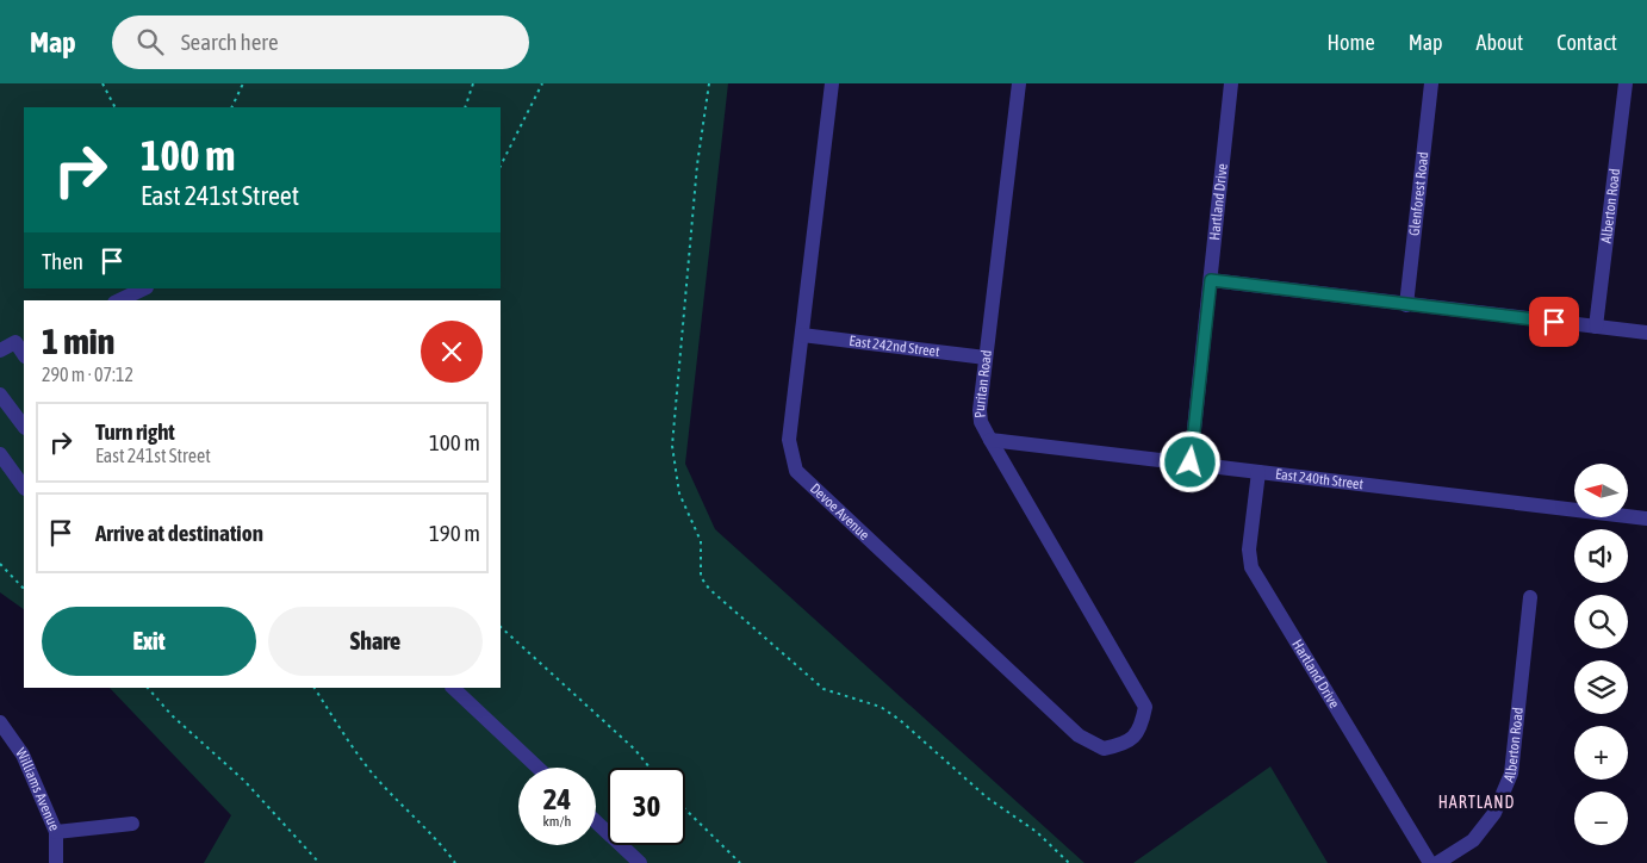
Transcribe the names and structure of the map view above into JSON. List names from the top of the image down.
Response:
{
  "streets": {
    "street": [
      "Glenforest Road",
      "Hartland Drive",
      "Alberton Road",
      "East 242nd Street",
      "Puritan Road",
      "East 240th Street",
      "Devoe Avenue",
      "Williams Avenue"
    ]
  },
  "crossings": [
    ["Hartland Drive", "East 240th Street"],
    ["East 242nd Street", "Puritan Road"],
    ["East 242nd Street", "Devoe Avenue"],
    ["Puritan Road", "East 240th Street"],
    ["Puritan Road", "Devoe Avenue"]
  ],
  "districts": ["HARTLAND"],
  "north": "left",
  "page": {
    "header": "Map",
    "search": "Search here",
    "nav": [
      "Home",
      "Map",
      "About",
      "Contact"
    ],
    "turn": ["100 m", "East 241st Street"],
    "then": "Then",
    "heading": ["1 min", "290 m · 07:12"],
    "list": [
      {
        "name": "Turn right",
        "note": "East 241st Street",
        "value": "100 m"
      },
      {
        "name": "Arrive at destination",
        "value": "190 m"
      }
    ],
    "map_buttons": ["+", "−"],
    "buttons": ["Exit", "Share"],
    "speed": "24 km/h",
    "limit": "30"
  }
}
